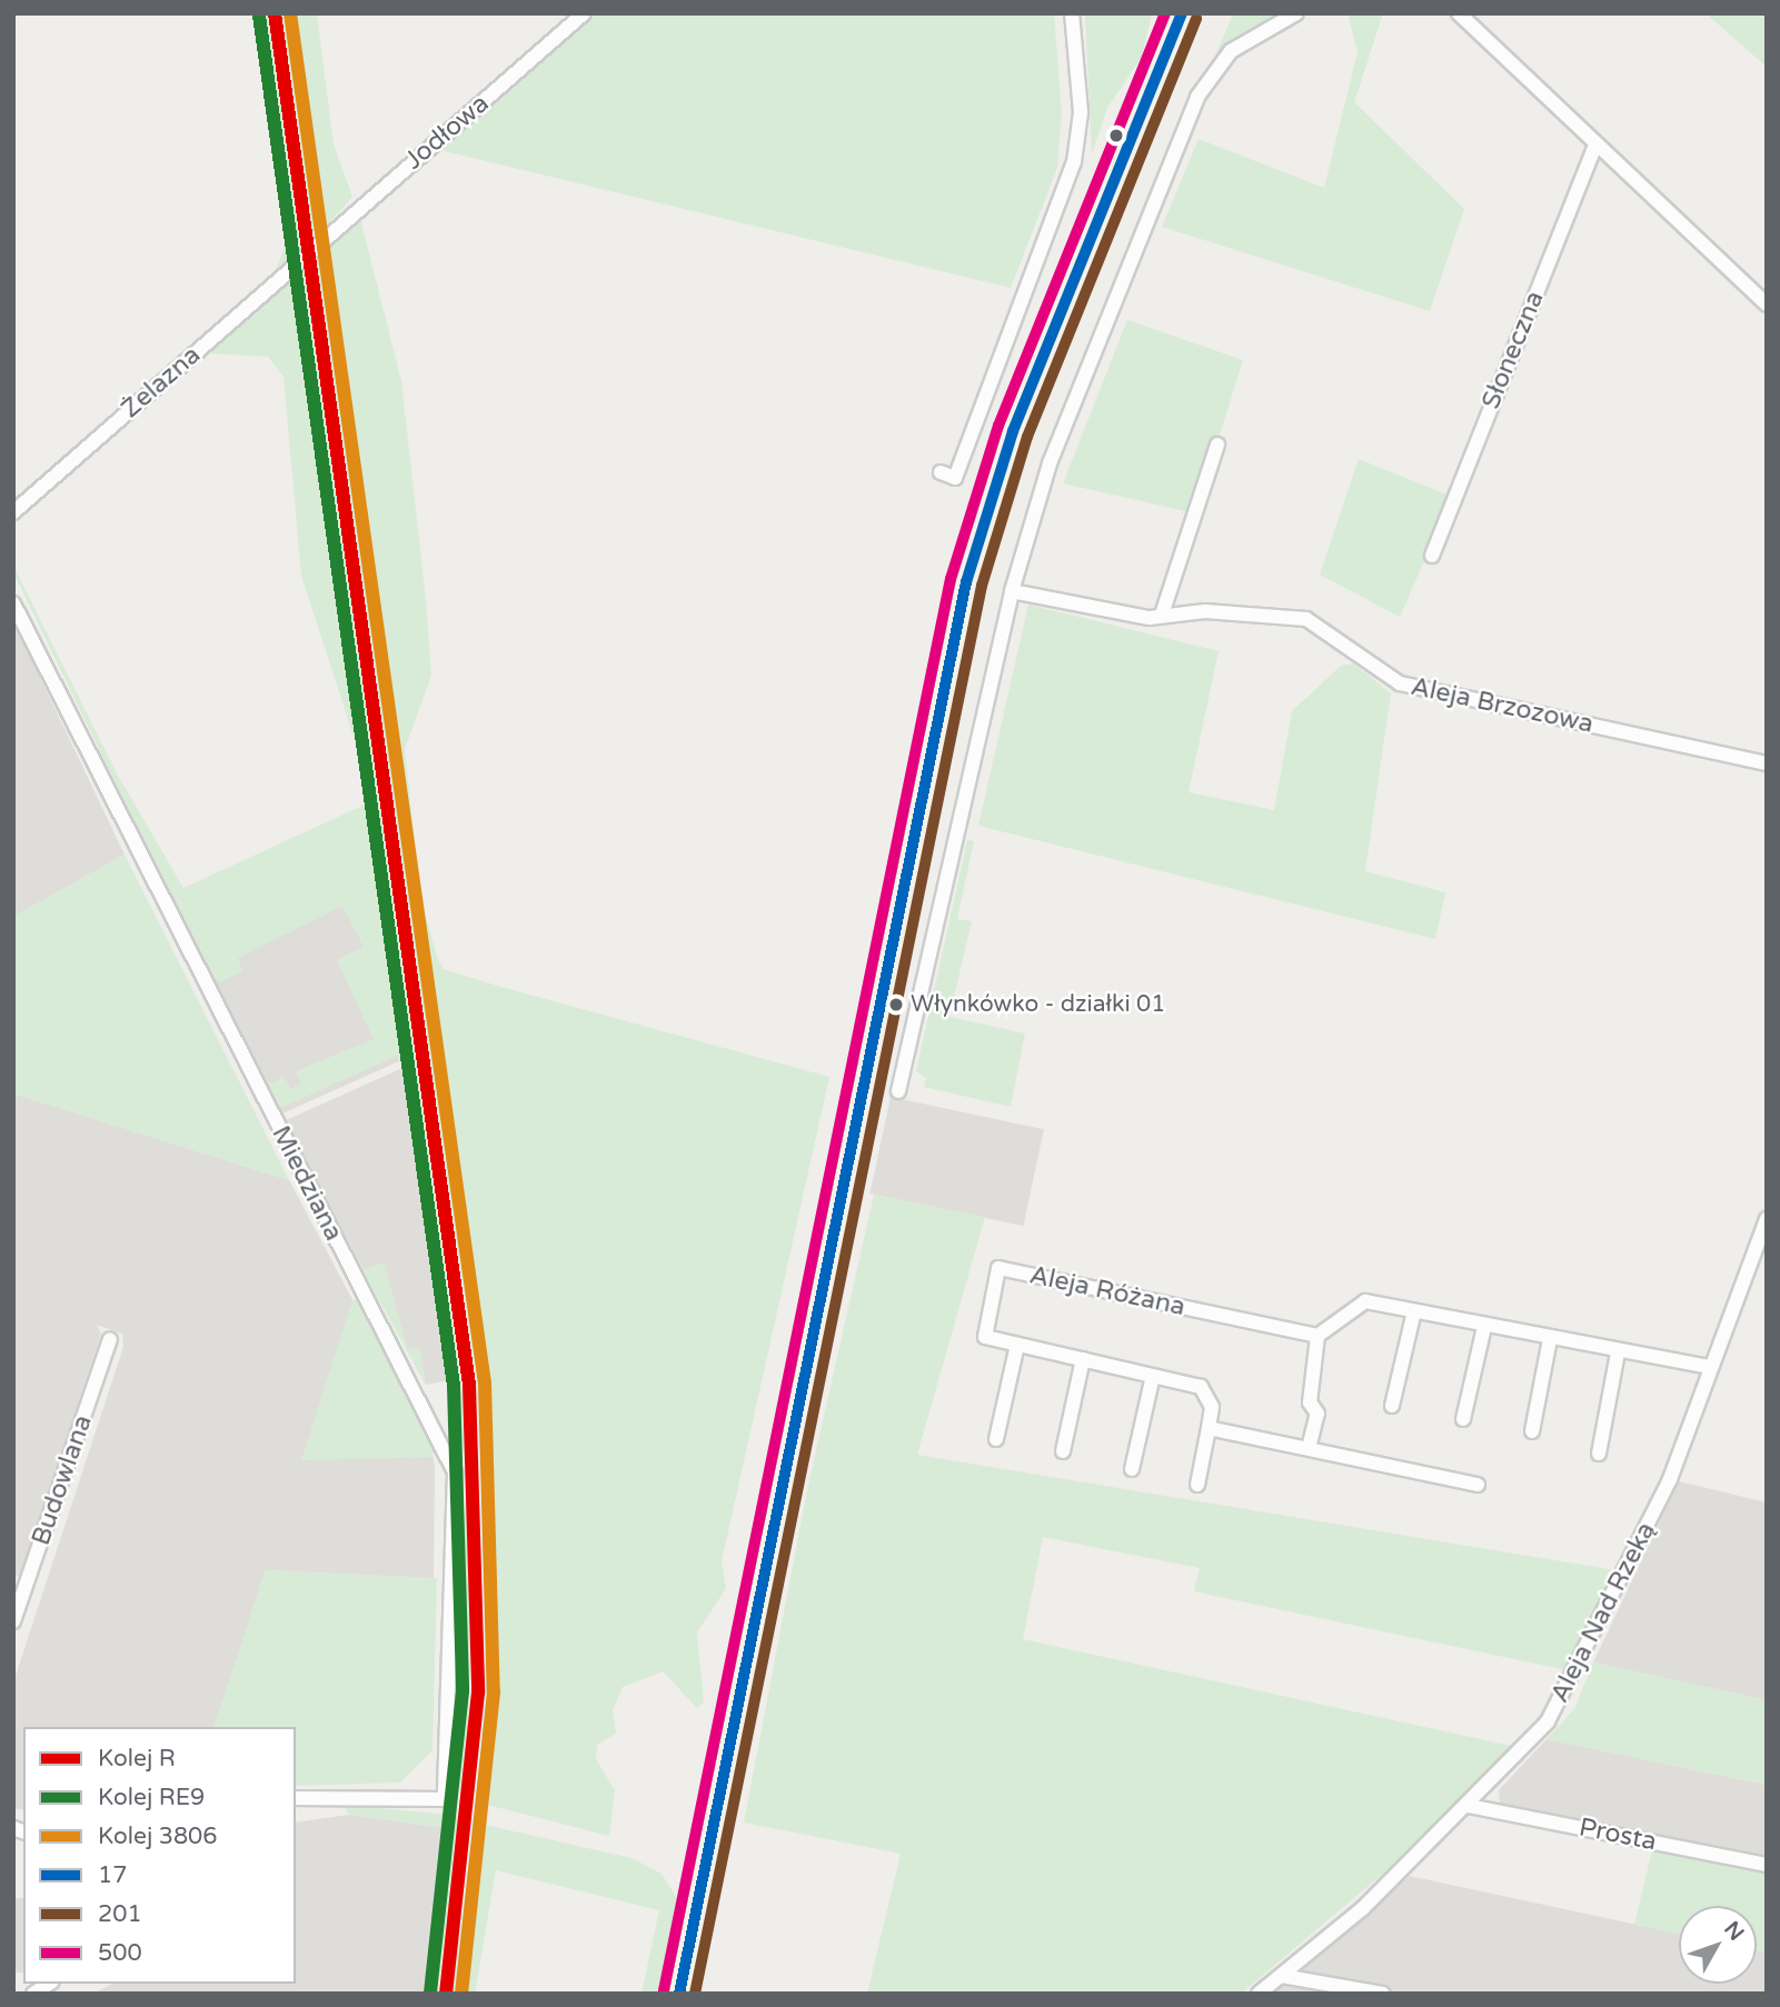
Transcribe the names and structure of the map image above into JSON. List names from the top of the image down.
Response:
{
  "streets": {
    "street": [
      "Jodłowa",
      "Słoneczna",
      "Żelazna",
      "Aleja Brzozowa",
      "Miedziana",
      "Aleja Różana",
      "Budowlana",
      "Aleja Nad Rzeką",
      "Prosta"
    ]
  },
  "crossings": [
    ["Jodłowa", "Żelazna"],
    ["Aleja Nad Rzeką", "Prosta"]
  ],
  "places": ["Włynkówko - działki 01"],
  "lines": [
    "rail line R",
    "rail line 3806",
    "transit line 17",
    "transit line 500",
    "rail line RE9",
    "transit line 201"
  ],
  "legend": [
    "Kolej R",
    "Kolej RE9",
    "Kolej 3806",
    "17",
    "201",
    "500"
  ],
  "north": "top right"
}
